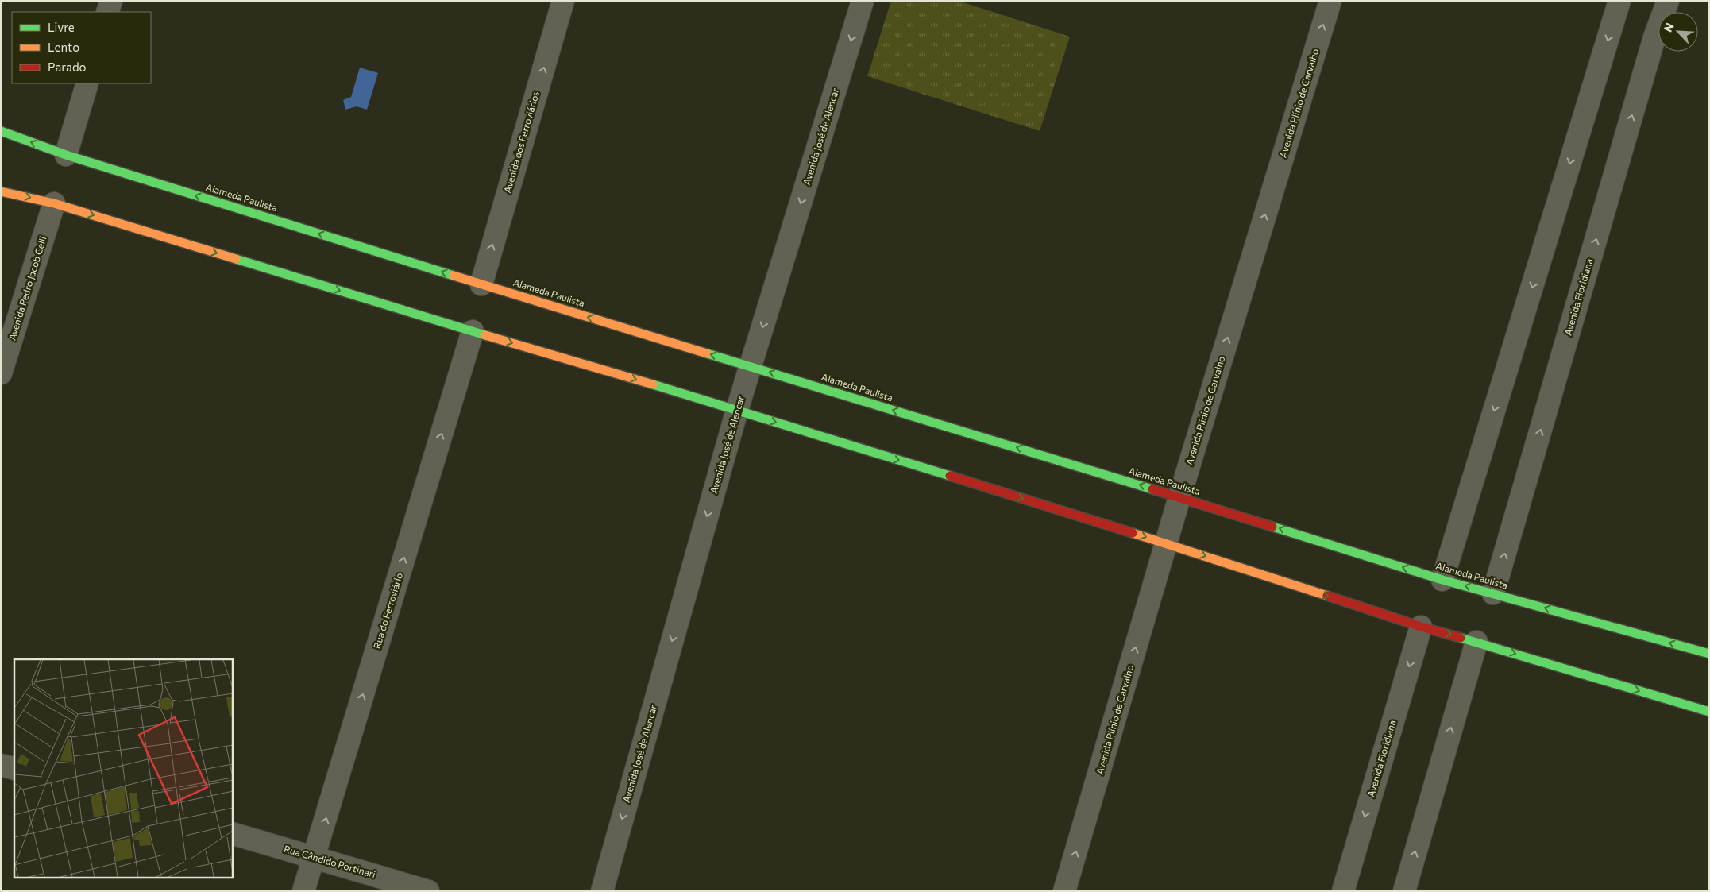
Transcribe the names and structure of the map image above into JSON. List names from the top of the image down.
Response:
{
  "streets": {
    "main road": ["Alameda Paulista"],
    "street": [
      "Avenida Plínio de Carvalho",
      "Avenida José de Alencar",
      "Avenida dos Ferroviários",
      "Avenida Pedro Jacob Celli",
      "Avenida Floridiana",
      "Rua do Ferroviário",
      "Rua Cândido Portinari"
    ]
  },
  "crossings": [
    ["Avenida Plínio de Carvalho", "Alameda Paulista"],
    ["Avenida José de Alencar", "Alameda Paulista"],
    ["Avenida dos Ferroviários", "Alameda Paulista"],
    ["Alameda Paulista", "Avenida Floridiana"],
    ["Rua do Ferroviário", "Rua Cândido Portinari"]
  ],
  "one_way": [
    "Avenida Plínio de Carvalho",
    "Avenida José de Alencar",
    "Avenida dos Ferroviários",
    "Rua do Ferroviário"
  ],
  "legend": ["Livre", "Lento", "Parado"],
  "north": "top left"
}
